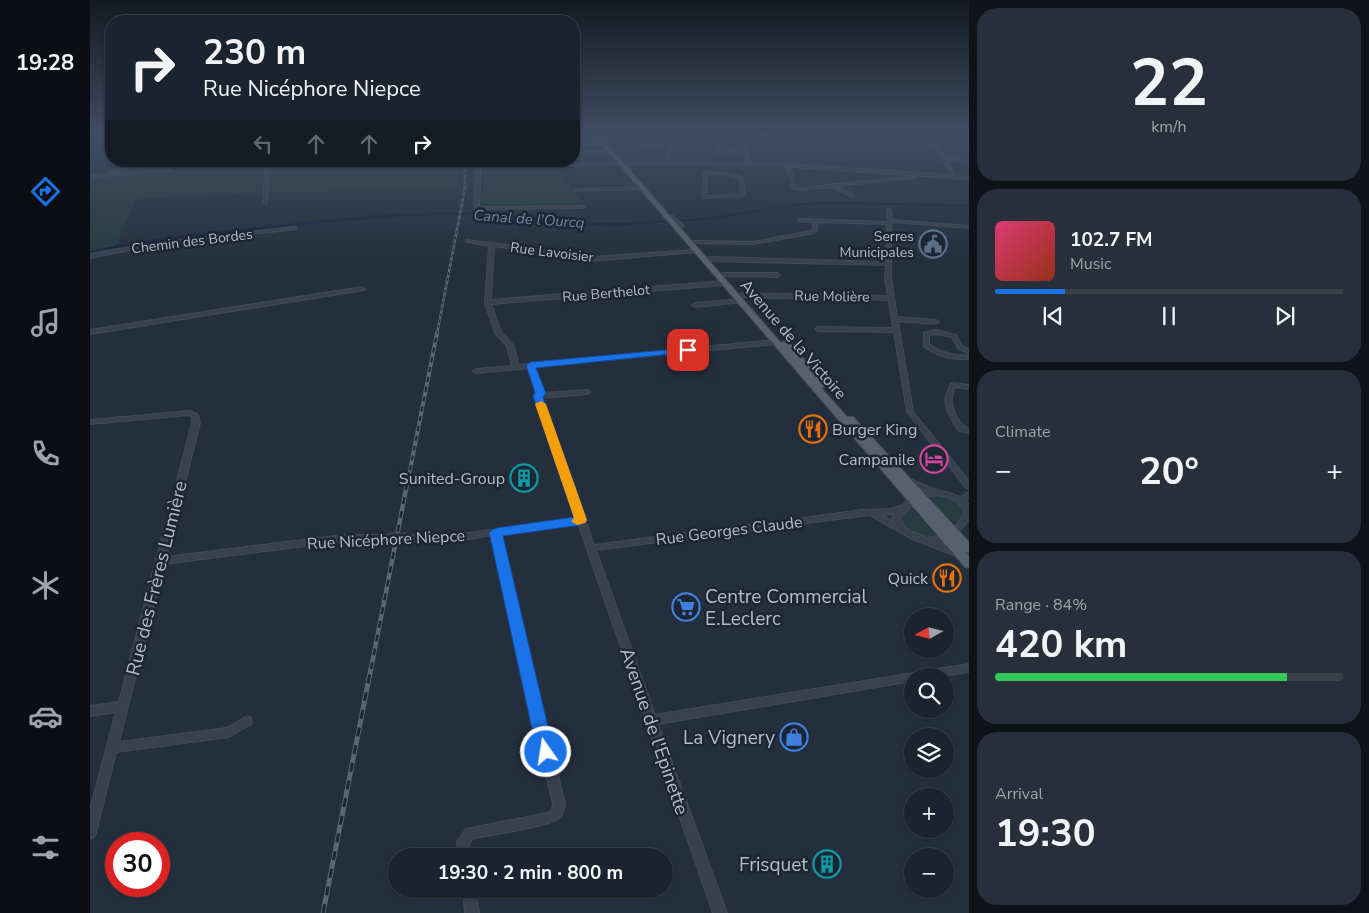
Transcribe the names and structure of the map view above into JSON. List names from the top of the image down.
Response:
{
  "streets": {
    "main road": ["Avenue de la Victoire"],
    "street": [
      "Chemin des Bordes",
      "Rue Lavoisier",
      "Rue Berthelot",
      "Rue Molière",
      "Rue Georges Claude",
      "Rue Nicéphore Niepce",
      "Rue des Frères Lumière",
      "Avenue de l'Epinette"
    ]
  },
  "crossings": [
    ["Rue Lavoisier", "Avenue de la Victoire"],
    ["Rue Berthelot", "Avenue de la Victoire"],
    ["Rue Molière", "Avenue de la Victoire"],
    ["Rue Georges Claude", "Avenue de l'Epinette"],
    ["Rue Nicéphore Niepce", "Rue des Frères Lumière"],
    ["Rue Nicéphore Niepce", "Avenue de l'Epinette"]
  ],
  "water": ["Canal de l'Ourcq"],
  "places": {
    "public building": ["Serres Municipales"],
    "restaurant": ["Burger King", "Quick"],
    "hotel": ["Campanile"],
    "building": ["Sunited-Group", "Frisquet"],
    "supermarket": ["Centre Commercial E.Leclerc"],
    "shop": ["La Vignery"]
  },
  "north": "left",
  "page": {
    "tabs": "19:28",
    "tile": [
      ["22", "km/h"],
      "Climate",
      ["Range · 84%", "420 km"],
      ["Arrival", "19:30"]
    ],
    "turn": ["230 m", "Rue Nicéphore Niepce"],
    "song": ["102.7 FM", "Music"],
    "heat": ["−", "20°", "+"],
    "map_buttons": ["+", "−"],
    "limit": "30",
    "trip": "19:30 · 2 min · 800 m"
  }
}
